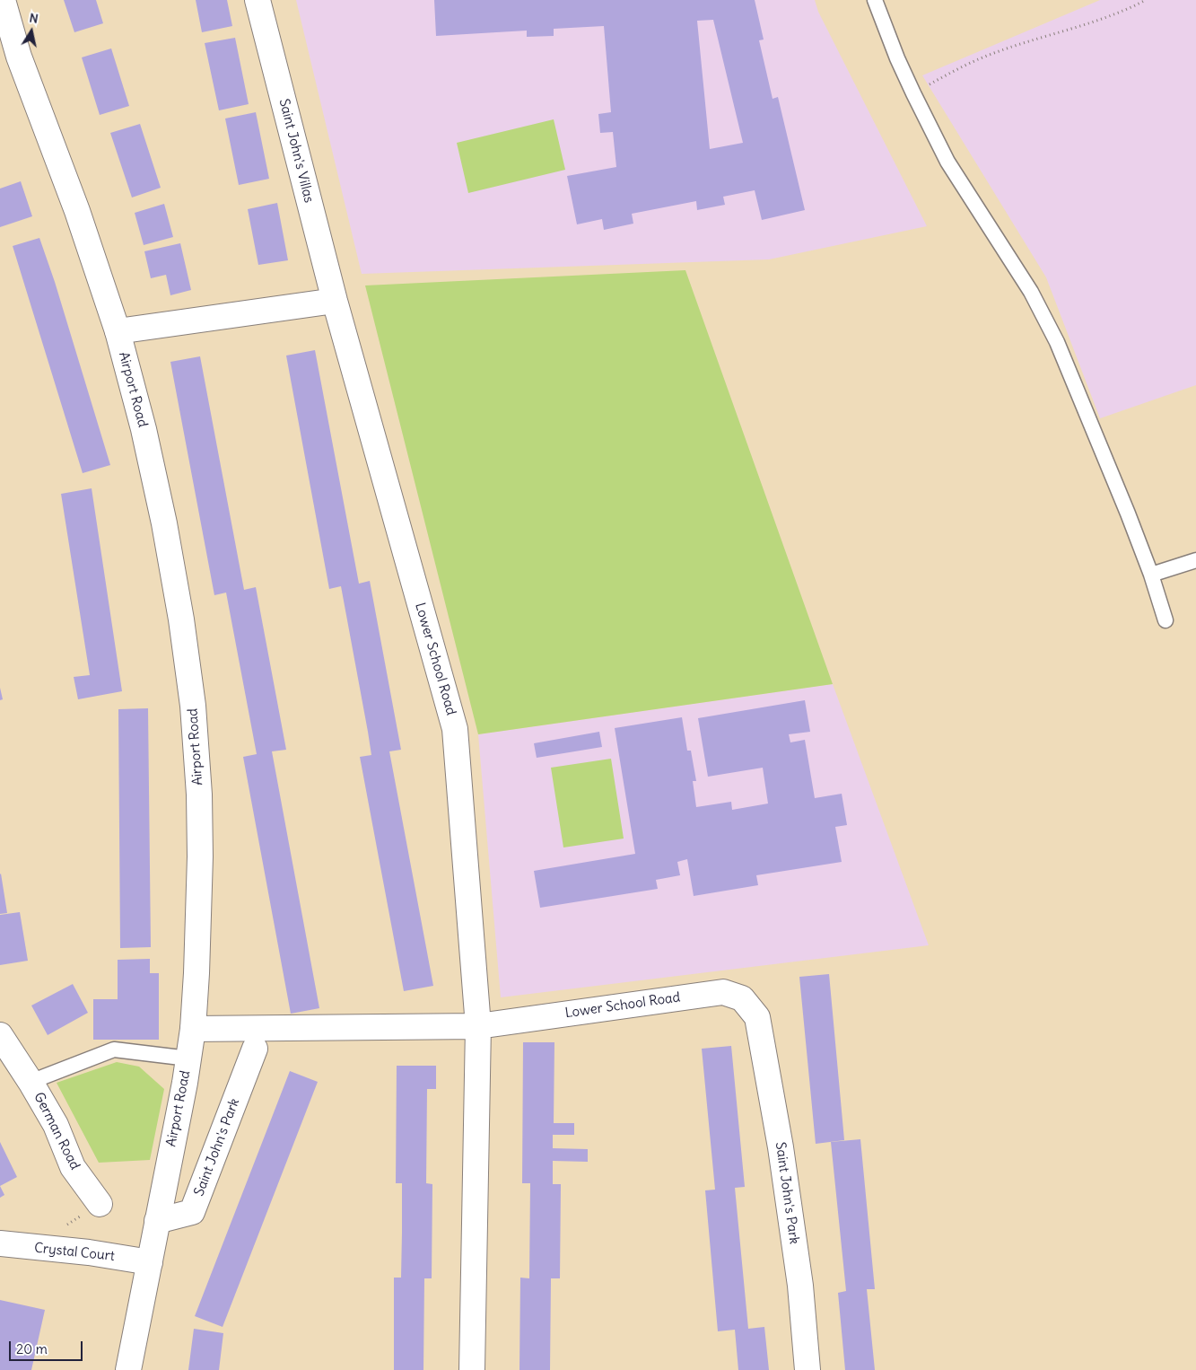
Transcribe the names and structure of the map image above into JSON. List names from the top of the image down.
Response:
{
  "streets": {
    "street": [
      "Saint John's Villas",
      "Airport Road",
      "Lower School Road",
      "German Road",
      "Saint John's Park",
      "Crystal Court"
    ]
  },
  "crossings": [
    ["Saint John's Villas", "Lower School Road"],
    ["Airport Road", "Lower School Road"],
    ["Airport Road", "Saint John's Park"],
    ["Airport Road", "Crystal Court"],
    ["Lower School Road", "Saint John's Park"]
  ],
  "scale_bar": "20 m",
  "north": "top"
}
